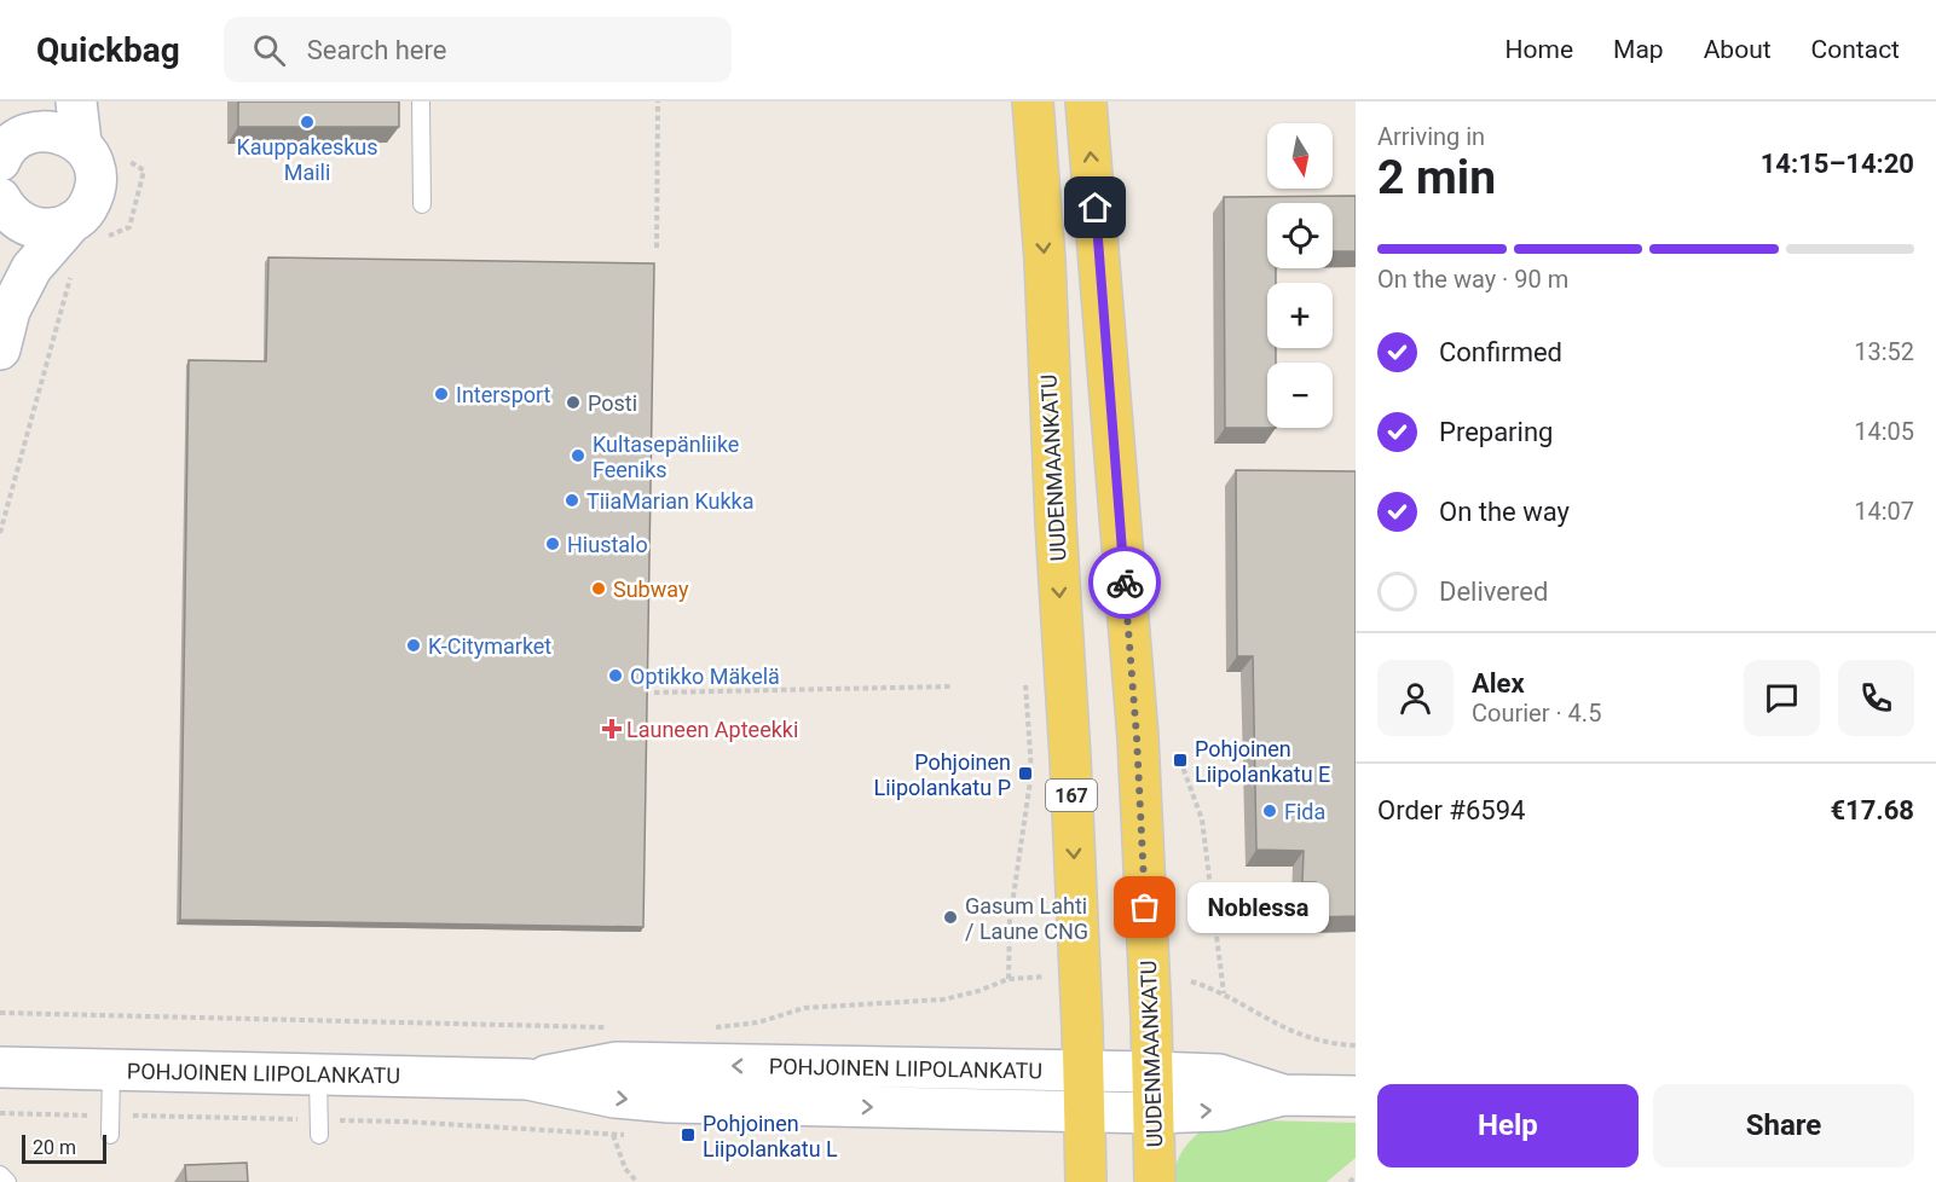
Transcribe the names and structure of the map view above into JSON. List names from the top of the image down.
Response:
{
  "streets": {
    "main road": ["UUDENMAANKATU", "167"],
    "street": ["POHJOINEN LIIPOLANKATU"]
  },
  "crossings": [
    ["UUDENMAANKATU", "POHJOINEN LIIPOLANKATU"]
  ],
  "places": {
    "other": [
      "Kauppakeskus Maili",
      "Intersport",
      "Posti",
      "Kultasepänliike Feeniks",
      "TiiaMarian Kukka",
      "Hiustalo",
      "Subway",
      "K-Citymarket",
      "Optikko Mäkelä",
      "Fida",
      "Noblessa",
      "Gasum Lahti / Laune CNG"
    ],
    "health": ["Launeen Apteekki"],
    "transit": ["Pohjoinen Liipolankatu E", "Pohjoinen Liipolankatu P", "Pohjoinen Liipolankatu L"]
  },
  "scale_bar": "20 m",
  "north": "bottom",
  "page": {
    "header": "Quickbag",
    "search": "Search here",
    "nav": [
      "Home",
      "Map",
      "About",
      "Contact"
    ],
    "heading": ["2 min", "Arriving in", "14:15–14:20"],
    "panel": [
      "Alex",
      "Courier · 4.5",
      "Order #6594",
      "€17.68"
    ],
    "map_buttons": ["+", "−"],
    "bar": "On the way · 90 m",
    "list": [
      ["Confirmed", "13:52"],
      ["Preparing", "14:05"],
      ["On the way", "14:07"],
      "Delivered"
    ],
    "bubble": "Noblessa",
    "buttons": ["Help", "Share"],
    "scale": "20 m"
  }
}
